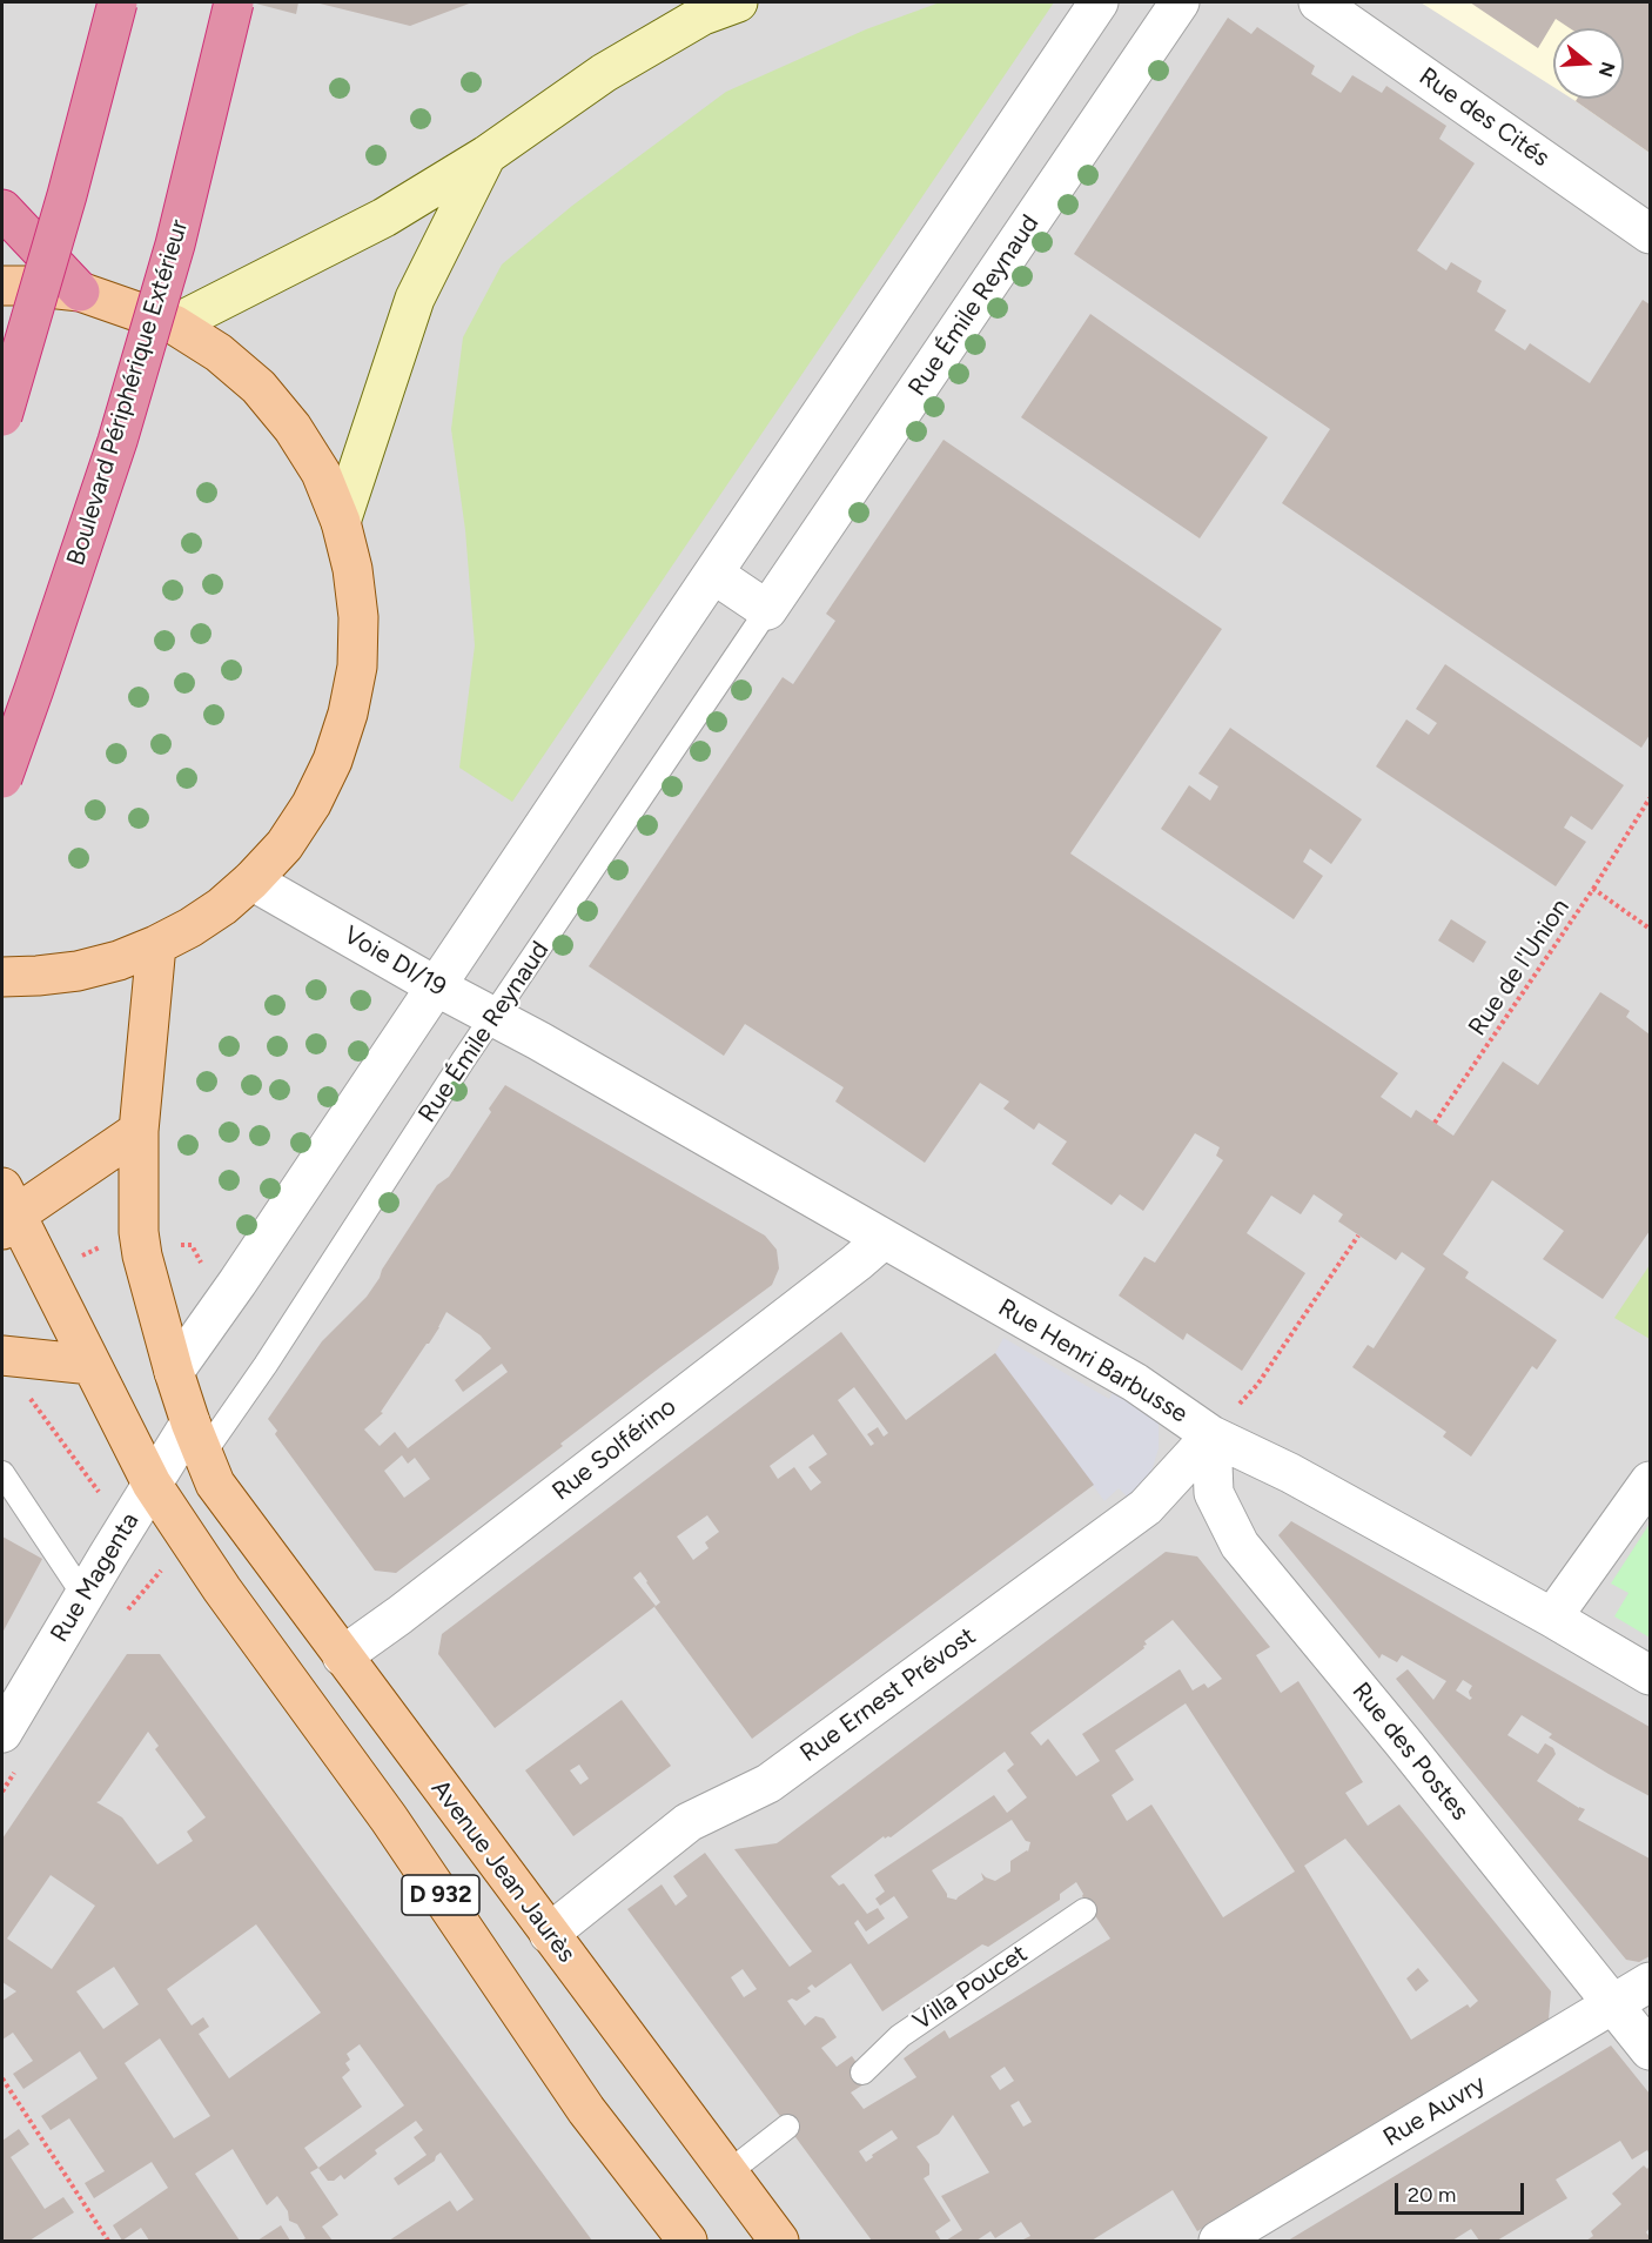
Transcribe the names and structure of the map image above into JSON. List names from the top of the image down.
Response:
{
  "streets": {
    "highway": ["Boulevard Périphérique Extérieur"],
    "main road": ["Avenue Jean Jaurès", "D 932"],
    "street": [
      "Rue des Cités",
      "Rue Émile Reynaud",
      "Voie DI/19",
      "Rue Henri Barbusse",
      "Rue Solférino",
      "Rue Magenta",
      "Rue Ernest Prévost",
      "Rue des Postes",
      "Rue Auvry"
    ],
    "lane": ["Villa Poucet"],
    "path": ["Rue de l'Union"]
  },
  "crossings": [
    ["Rue Émile Reynaud", "Voie DI/19"],
    ["Rue Émile Reynaud", "Rue Magenta"],
    ["Rue Émile Reynaud", "Avenue Jean Jaurès"],
    ["Voie DI/19", "Rue Henri Barbusse"],
    ["Rue Henri Barbusse", "Rue Solférino"],
    ["Rue Henri Barbusse", "Rue Ernest Prévost"],
    ["Rue Henri Barbusse", "Rue des Postes"],
    ["Rue Solférino", "Avenue Jean Jaurès"],
    ["Rue Magenta", "Avenue Jean Jaurès"],
    ["Rue Magenta", "D 932"],
    ["Rue Ernest Prévost", "Rue des Postes"],
    ["Rue Ernest Prévost", "Avenue Jean Jaurès"],
    ["Rue des Postes", "Rue Auvry"]
  ],
  "scale_bar": "20 m",
  "north": "right"
}
